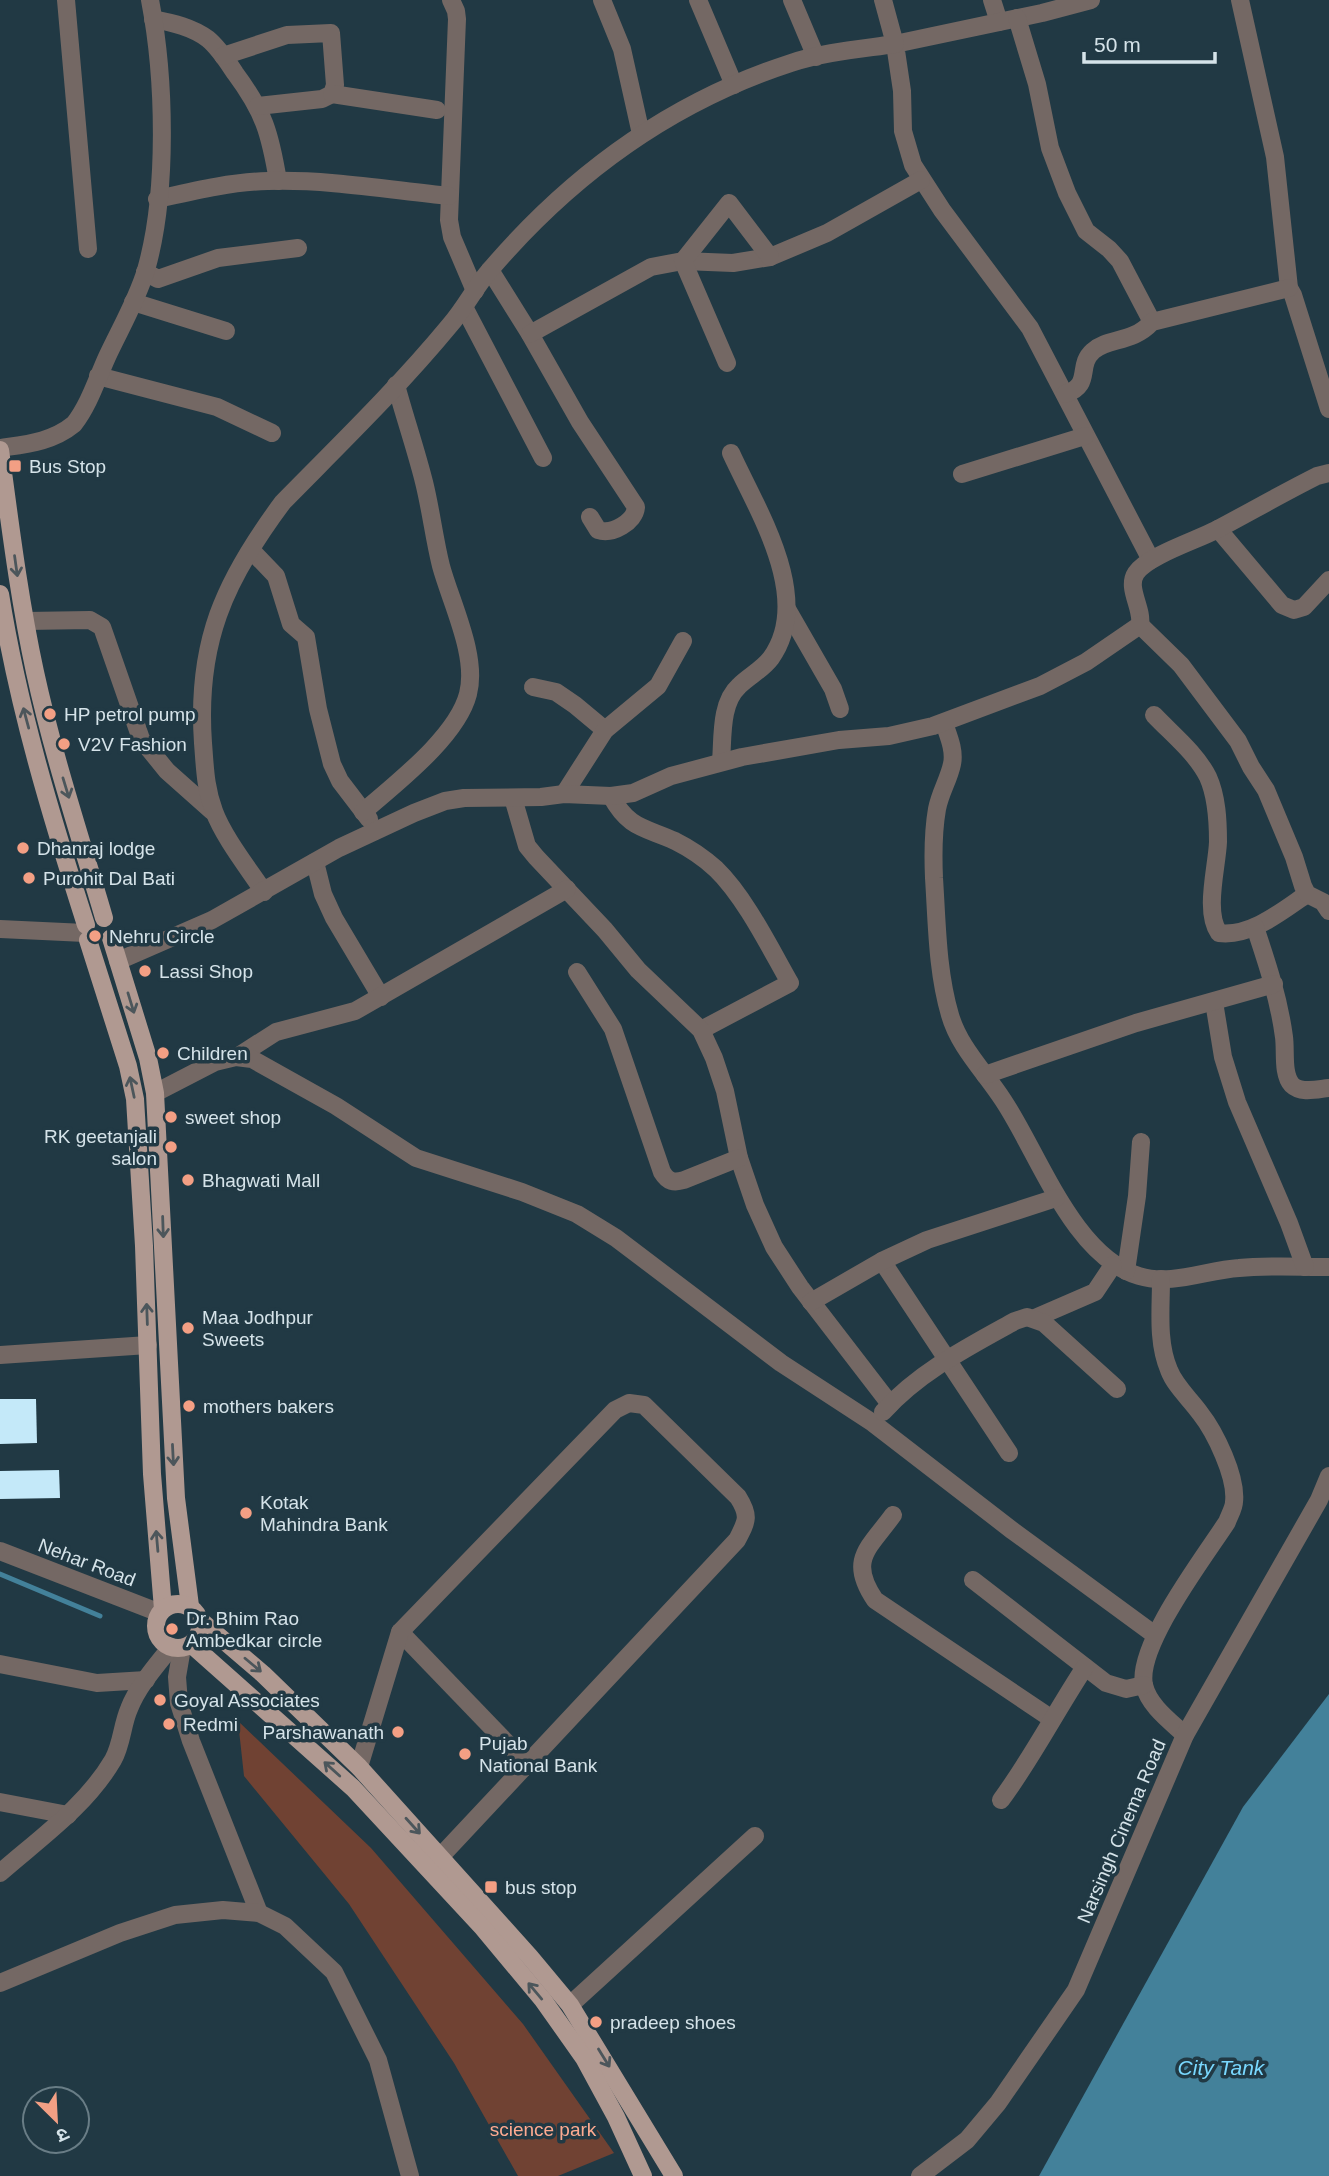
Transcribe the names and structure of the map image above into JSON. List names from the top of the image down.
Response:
{
  "streets": {
    "street": ["Nehar Road", "Narsingh Cinema Road"]
  },
  "water": ["City Tank"],
  "parks": ["science park"],
  "places": {
    "transit": ["Bus Stop", "bus stop"],
    "other": [
      "HP petrol pump",
      "V2V Fashion",
      "Dhanraj lodge",
      "Purohit Dal Bati",
      "Nehru Circle",
      "Lassi Shop",
      "Children",
      "sweet shop",
      "RK geetanjali salon",
      "Bhagwati Mall",
      "Maa Jodhpur Sweets",
      "mothers bakers",
      "Kotak Mahindra Bank",
      "Dr. Bhim Rao Ambedkar circle",
      "Goyal Associates",
      "Redmi",
      "Parshawanath",
      "Pujab National Bank",
      "pradeep shoes"
    ]
  },
  "scale_bar": "50 m",
  "north": "bottom right"
}
